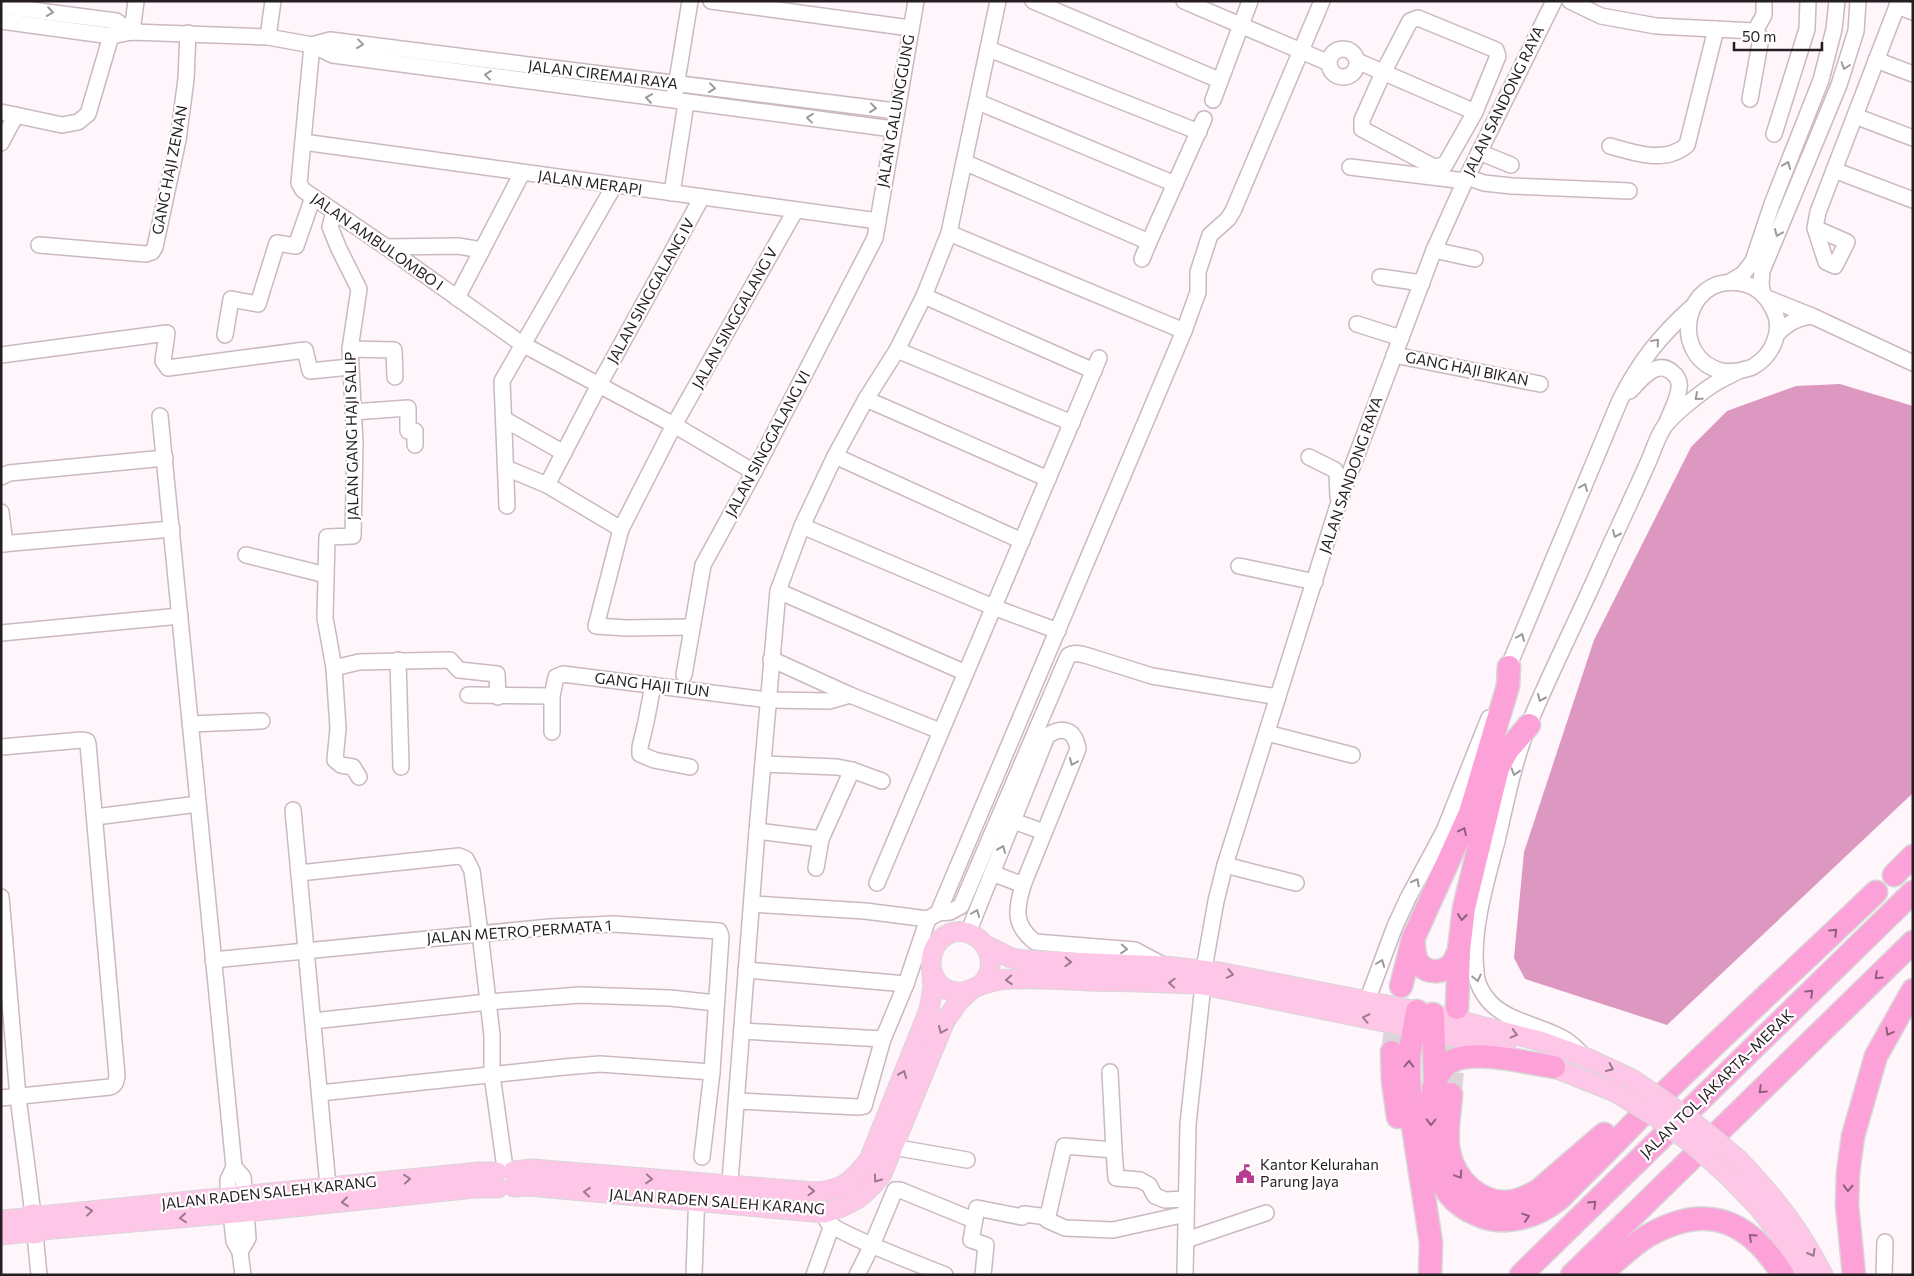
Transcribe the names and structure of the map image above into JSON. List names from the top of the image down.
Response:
{
  "streets": {
    "highway": ["JALAN TOL JAKARTA–MERAK"],
    "main road": ["JALAN RADEN SALEH KARANG"],
    "street": [
      "JALAN CIREMAI RAYA",
      "JALAN SANDONG RAYA",
      "JALAN GALUNGGUNG",
      "GANG HAJI ZENAN",
      "JALAN MERAPI",
      "JALAN AMBULOMBO I",
      "JALAN SINGGALANG IV",
      "JALAN SINGGALANG V",
      "GANG HAJI BIKAN",
      "JALAN GANG HAJI SALIP",
      "JALAN SINGGALANG VI",
      "GANG HAJI TIUN",
      "JALAN METRO PERMATA 1"
    ]
  },
  "crossings": [
    ["JALAN CIREMAI RAYA", "JALAN GALUNGGUNG"],
    ["JALAN CIREMAI RAYA", "GANG HAJI ZENAN"],
    ["JALAN CIREMAI RAYA", "JALAN AMBULOMBO I"],
    ["JALAN SANDONG RAYA", "GANG HAJI BIKAN"],
    ["JALAN GALUNGGUNG", "JALAN MERAPI"],
    ["JALAN GALUNGGUNG", "JALAN SINGGALANG VI"],
    ["JALAN MERAPI", "JALAN AMBULOMBO I"],
    ["JALAN MERAPI", "JALAN SINGGALANG IV"],
    ["JALAN MERAPI", "JALAN SINGGALANG V"],
    ["JALAN MERAPI", "JALAN SINGGALANG VI"],
    ["JALAN AMBULOMBO I", "JALAN SINGGALANG IV"],
    ["JALAN AMBULOMBO I", "JALAN SINGGALANG V"],
    ["JALAN AMBULOMBO I", "JALAN GANG HAJI SALIP"],
    ["JALAN AMBULOMBO I", "JALAN SINGGALANG VI"],
    ["JALAN SINGGALANG V", "JALAN SINGGALANG VI"]
  ],
  "places": {
    "public building": ["Kantor Kelurahan Parung Jaya"]
  },
  "scale_bar": "50 m"
}
